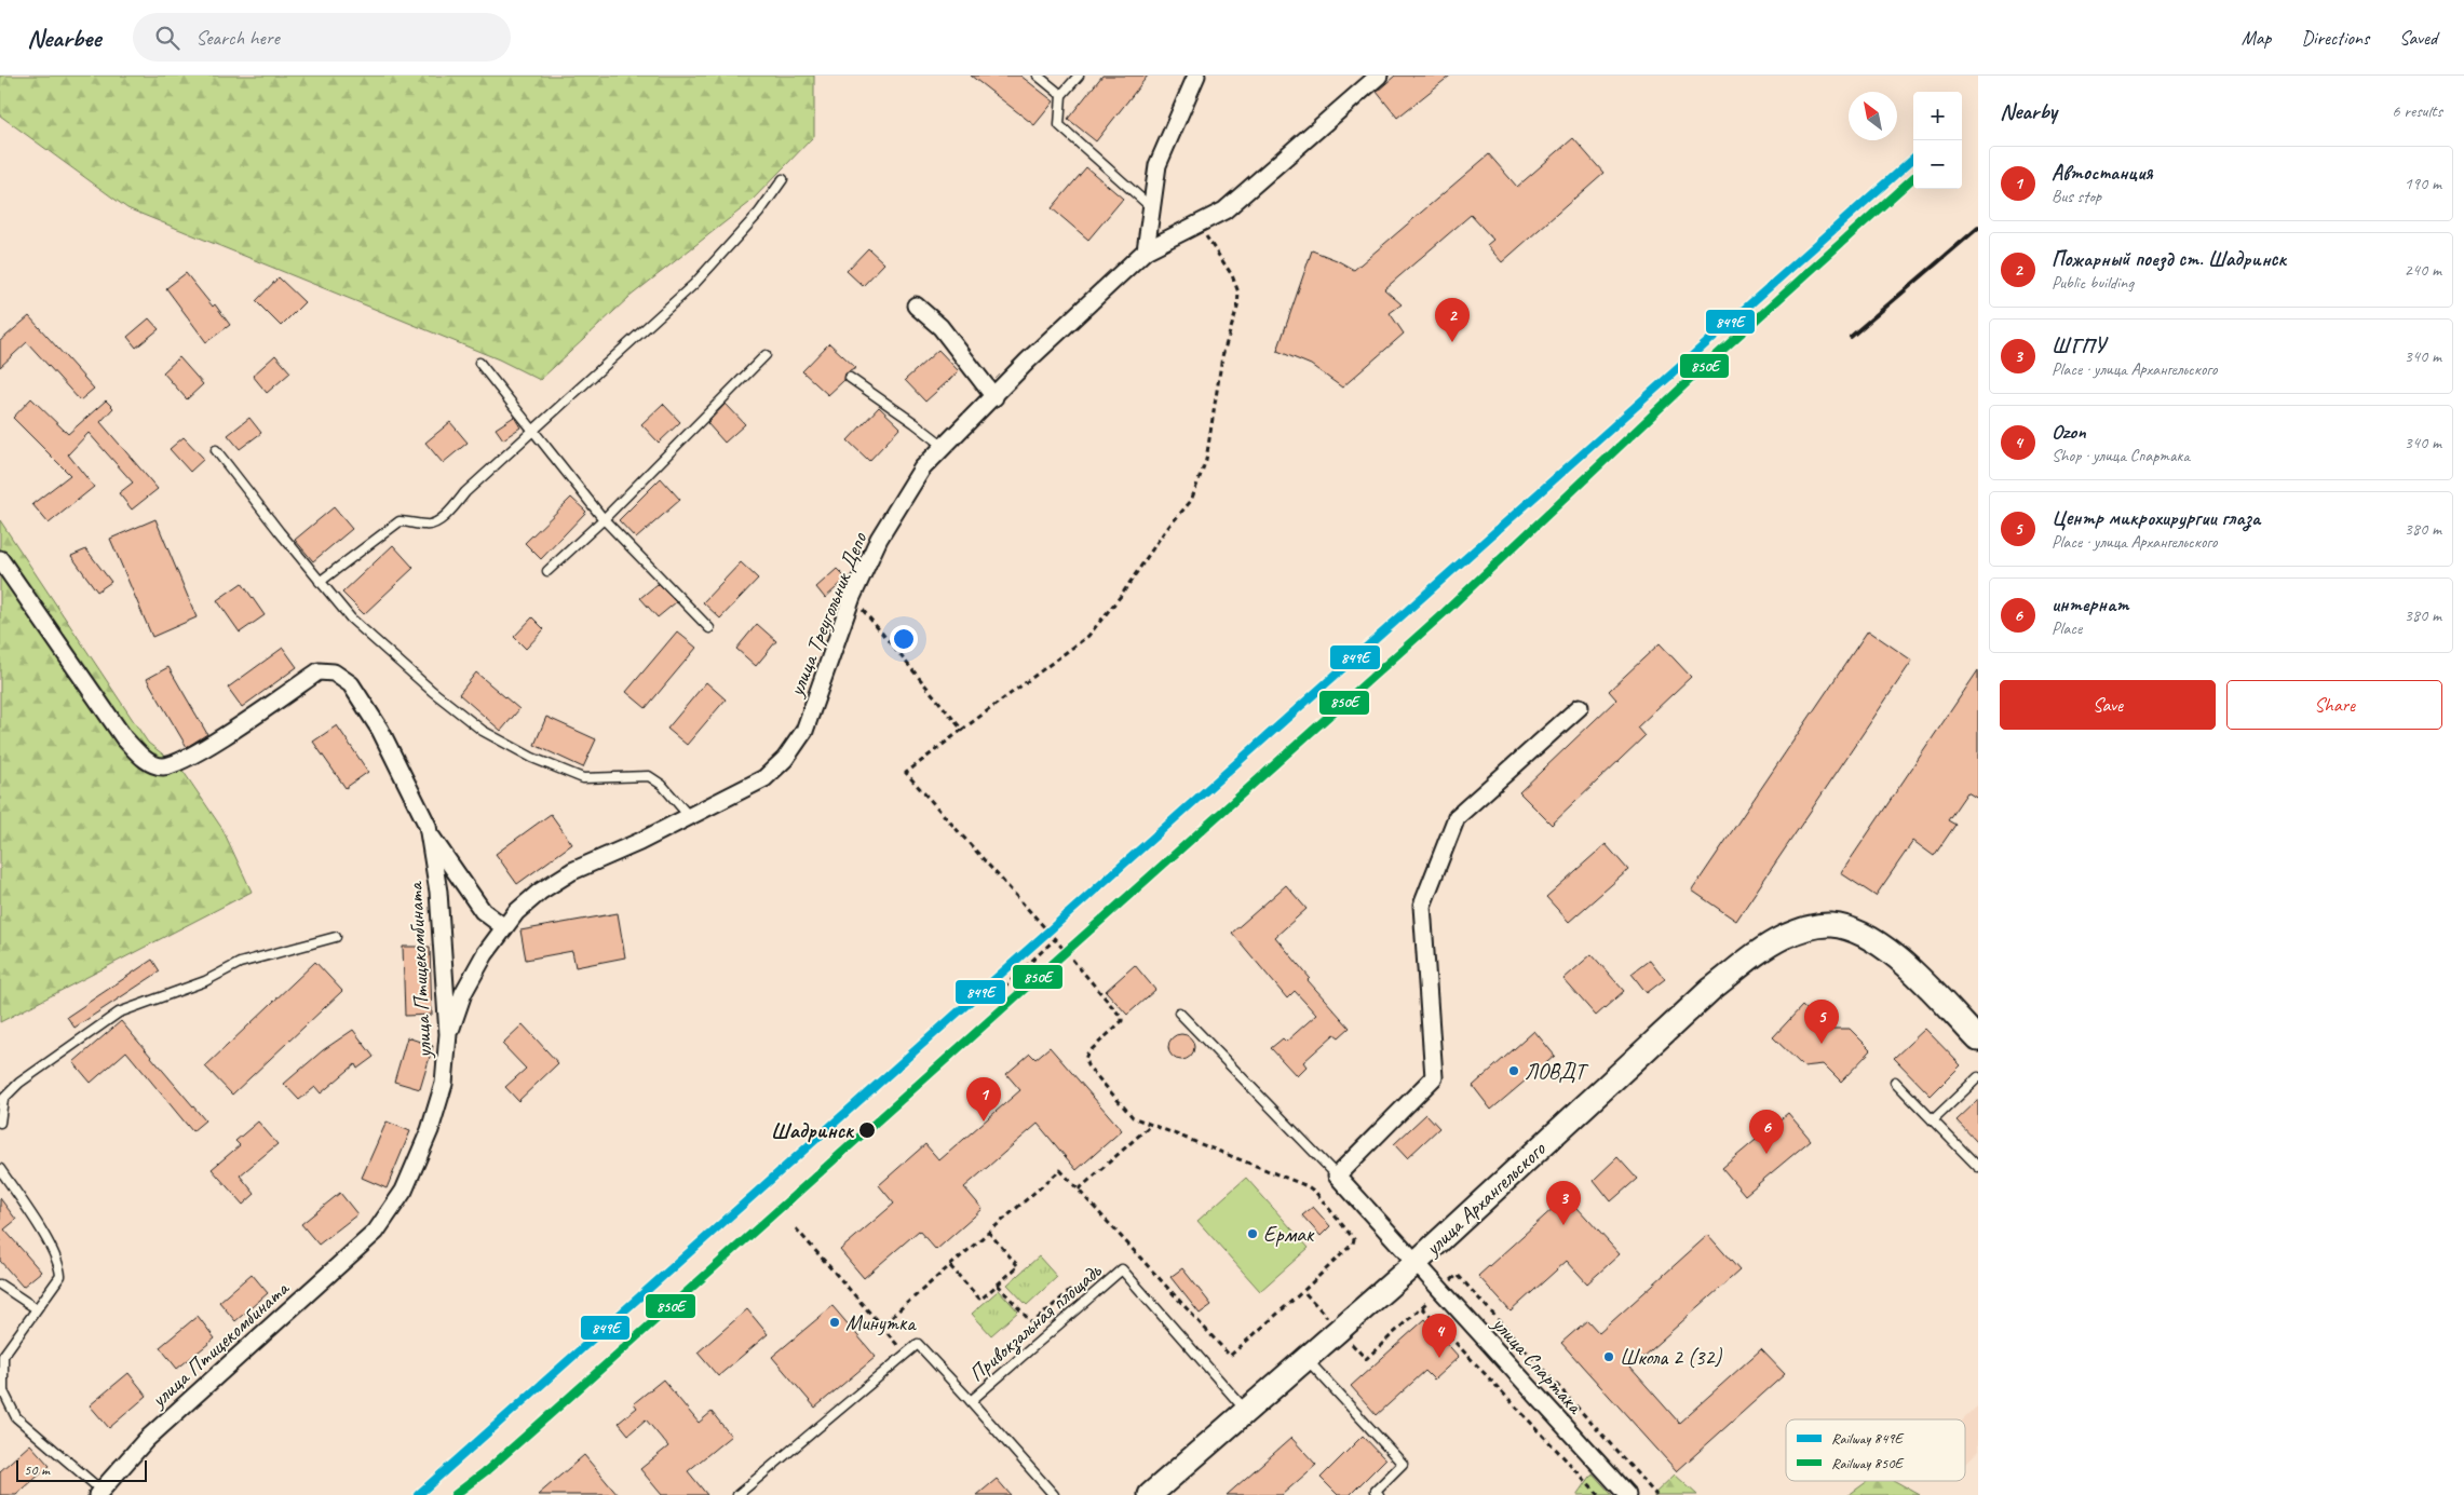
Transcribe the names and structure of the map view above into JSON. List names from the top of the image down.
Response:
{
  "streets": {
    "street": [
      "улица Треугольник Депо",
      "улица Птицекомбината",
      "улица Архангельского",
      "улица Спартака"
    ],
    "lane": ["Привокзальная площадь"]
  },
  "crossings": [
    ["улица Треугольник Депо", "улица Птицекомбината"],
    ["улица Архангельского", "Привокзальная площадь"],
    ["улица Архангельского", "улица Спартака"]
  ],
  "places": [
    "ЛОВДТ",
    "Шадринск",
    "Ермак",
    "Минутка",
    "Школа 2 (32)"
  ],
  "lines": ["rail line 849Е", "rail line 850Е"],
  "legend": ["Railway 849Е", "Railway 850Е"],
  "scale_bar": "50 m",
  "north": "top left",
  "page": {
    "header": "Nearbee",
    "search": "Search here",
    "nav": ["Map", "Directions", "Saved"],
    "heading": ["Nearby", "6 results"],
    "map_buttons": ["+", "−"],
    "list": [
      {
        "mark": "1",
        "name": "Автостанция",
        "note": "Bus stop",
        "value": "190 m"
      },
      {
        "mark": "2",
        "name": "Пожарный поезд ст. Шадринск",
        "note": "Public building",
        "value": "240 m"
      },
      {
        "mark": "3",
        "name": "ШГПУ",
        "note": "Place · улица Архангельского",
        "value": "340 m"
      },
      {
        "mark": "4",
        "name": "Ozon",
        "note": "Shop · улица Спартака",
        "value": "340 m"
      },
      {
        "mark": "5",
        "name": "Центр микрохирургии глаза",
        "note": "Place · улица Архангельского",
        "value": "380 m"
      },
      {
        "mark": "6",
        "name": "интернат",
        "note": "Place",
        "value": "380 m"
      }
    ],
    "pins": [
      "2",
      "5",
      "1",
      "6",
      "3",
      "4"
    ],
    "buttons": ["Save", "Share"],
    "scale": "50 m"
  }
}
